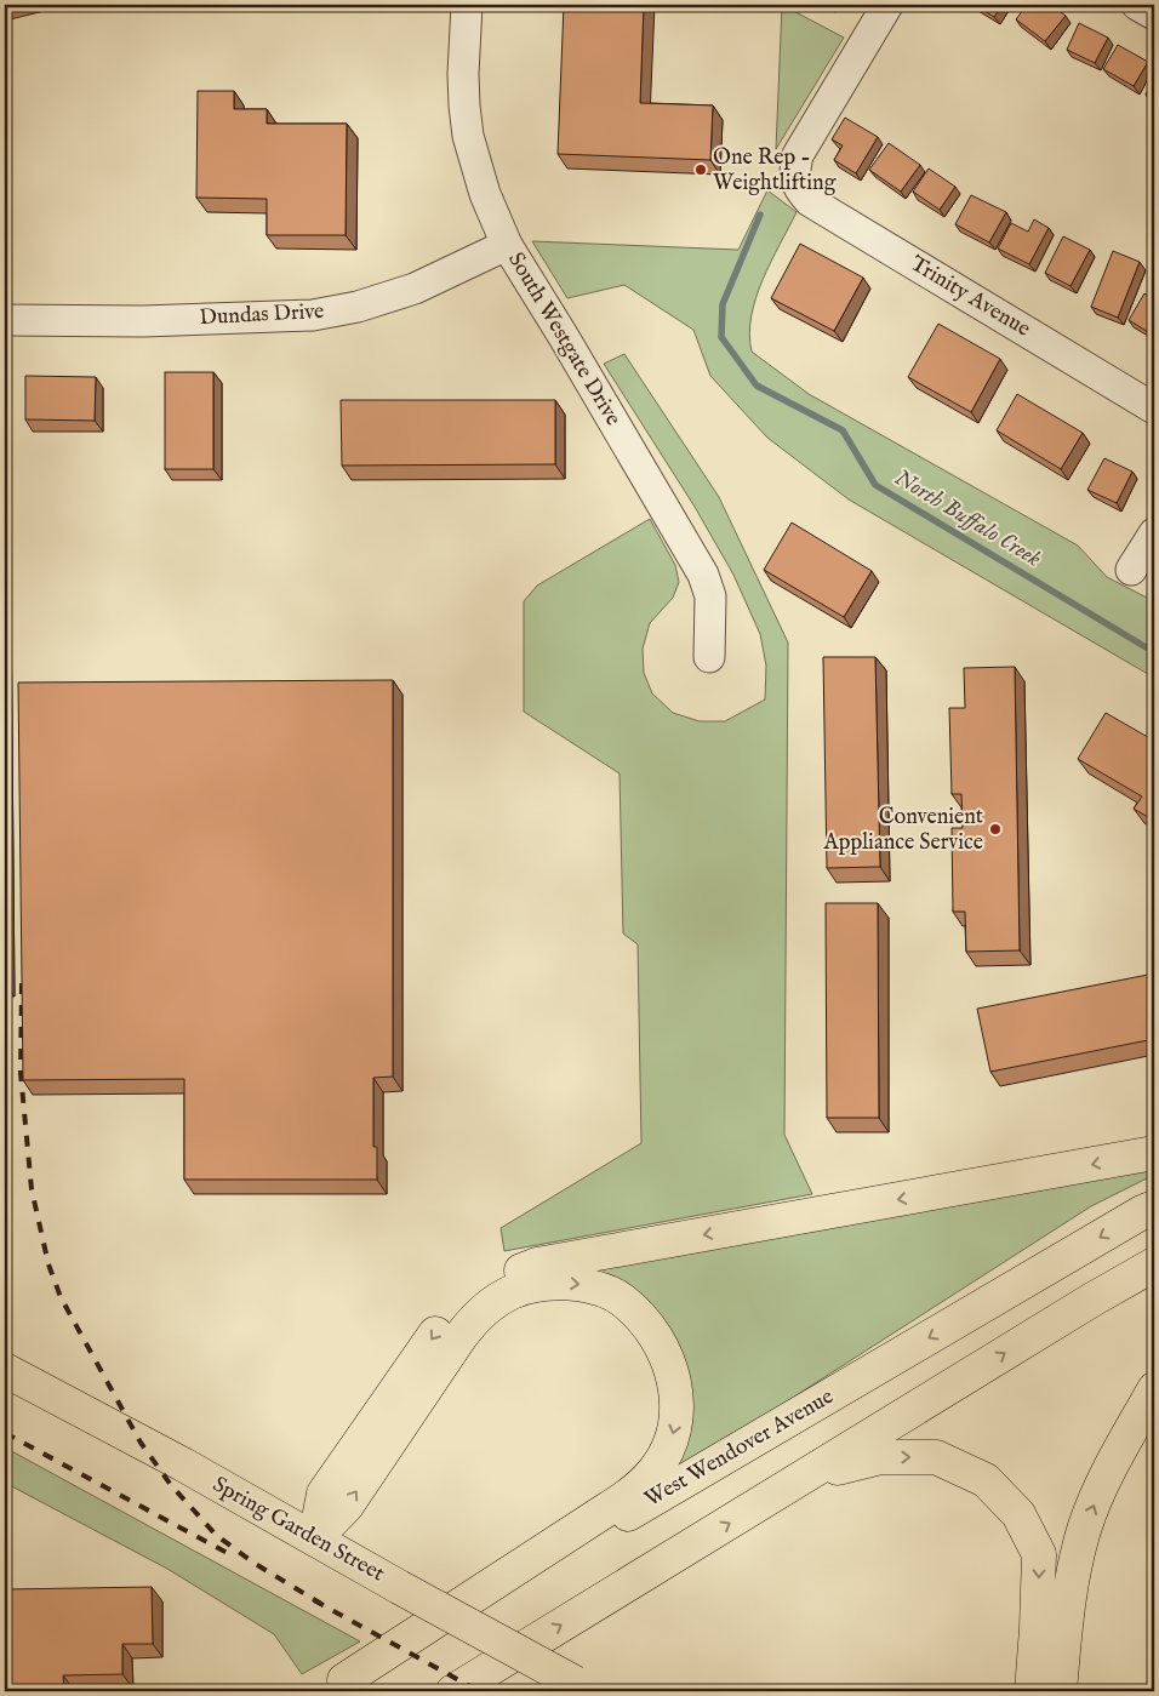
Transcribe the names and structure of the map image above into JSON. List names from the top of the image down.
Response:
{
  "streets": {
    "main road": ["West Wendover Avenue", "Spring Garden Street"],
    "street": ["Trinity Avenue", "Dundas Drive", "South Westgate Drive"]
  },
  "crossings": [
    ["Dundas Drive", "South Westgate Drive"]
  ],
  "water": ["North Buffalo Creek"],
  "places": ["One Rep - Weightlifting", "Convenient Appliance Service"]
}
